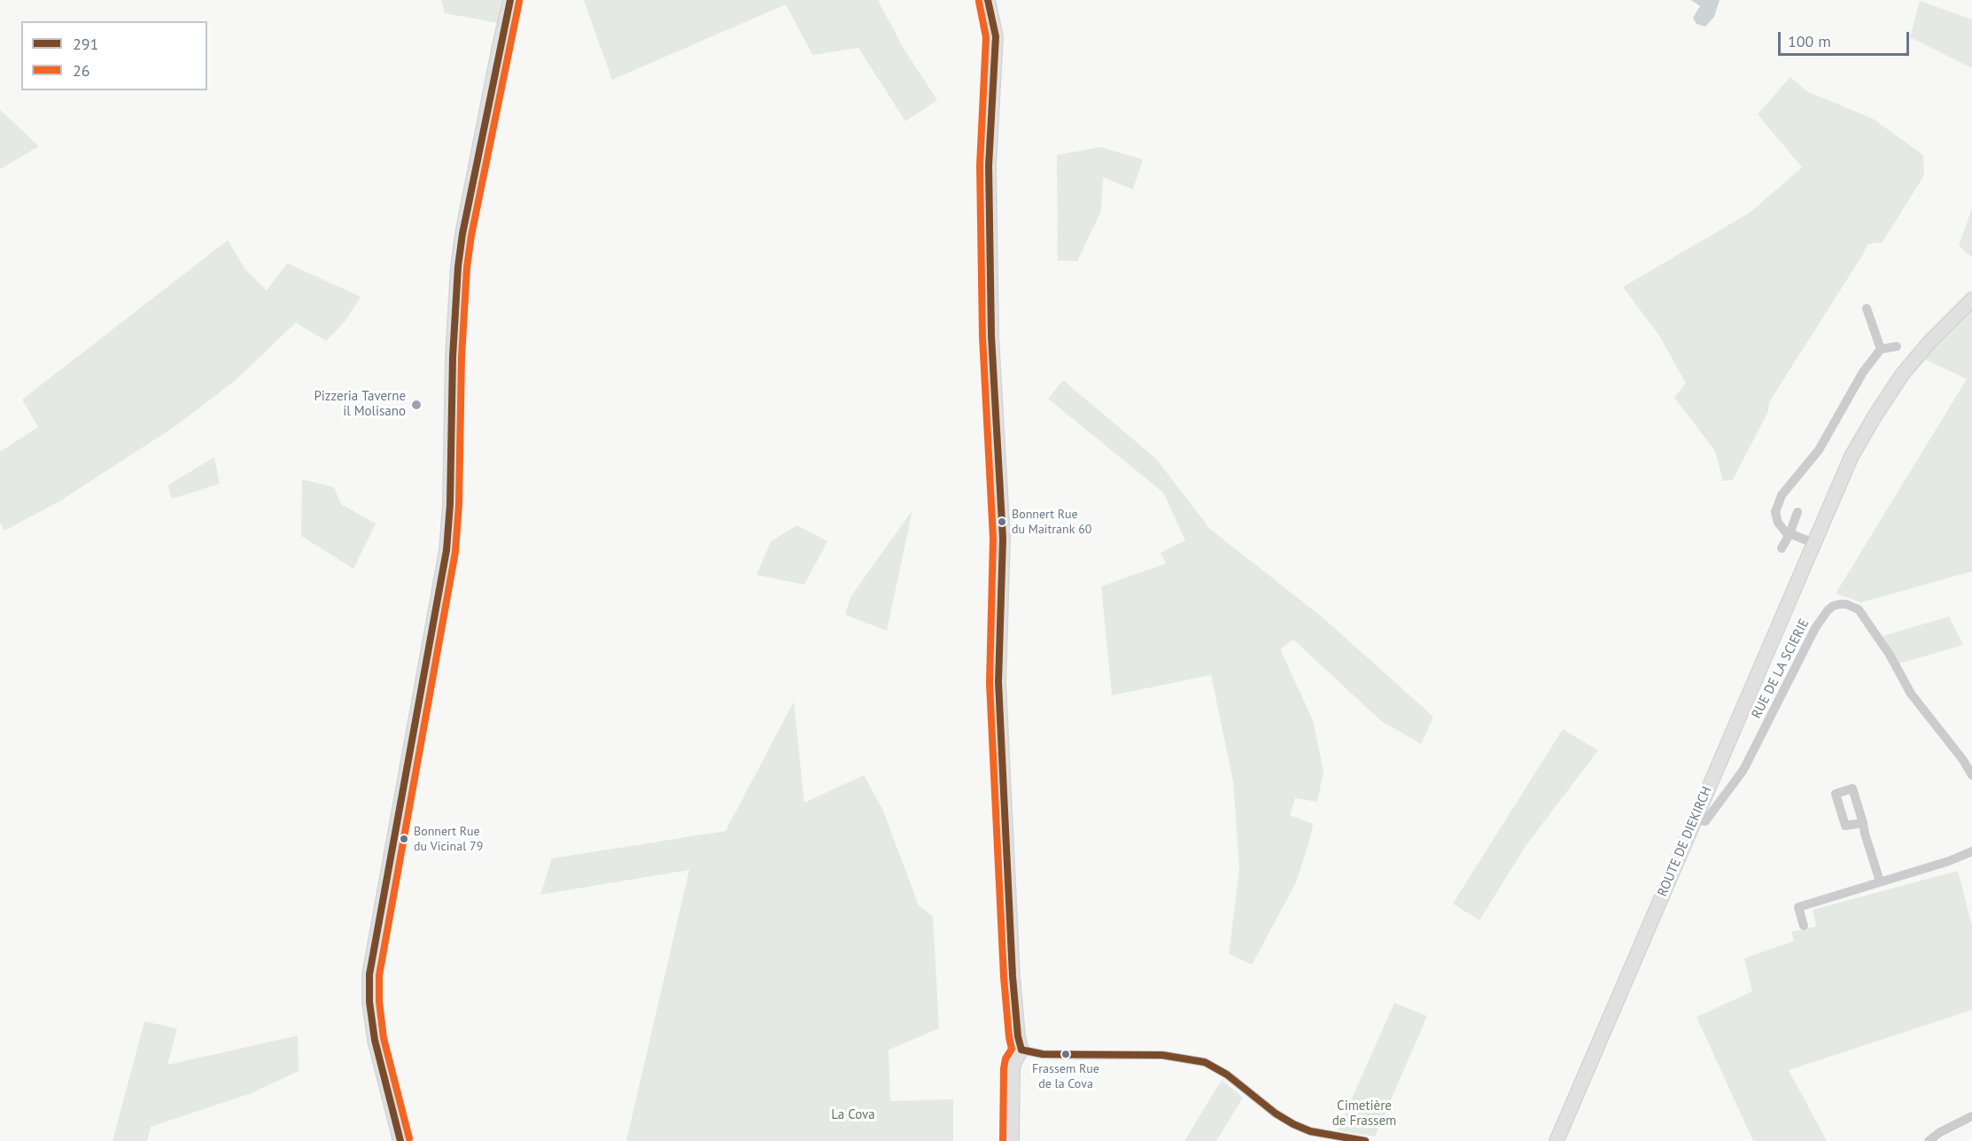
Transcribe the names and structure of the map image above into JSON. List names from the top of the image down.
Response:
{
  "streets": {
    "street": ["RUE DE LA SCIERIE", "ROUTE DE DIEKIRCH"]
  },
  "crossings": [
    ["RUE DE LA SCIERIE", "ROUTE DE DIEKIRCH"]
  ],
  "parks": ["Cimetière de Frassem", "La Cova"],
  "places": [
    "Pizzeria Taverne il Molisano",
    "Bonnert Rue du Maitrank 60",
    "Bonnert Rue du Vicinal 79",
    "Frassem Rue de la Cova"
  ],
  "lines": ["transit line 291", "transit line 26"],
  "legend": ["291", "26"],
  "scale_bar": "100 m"
}
